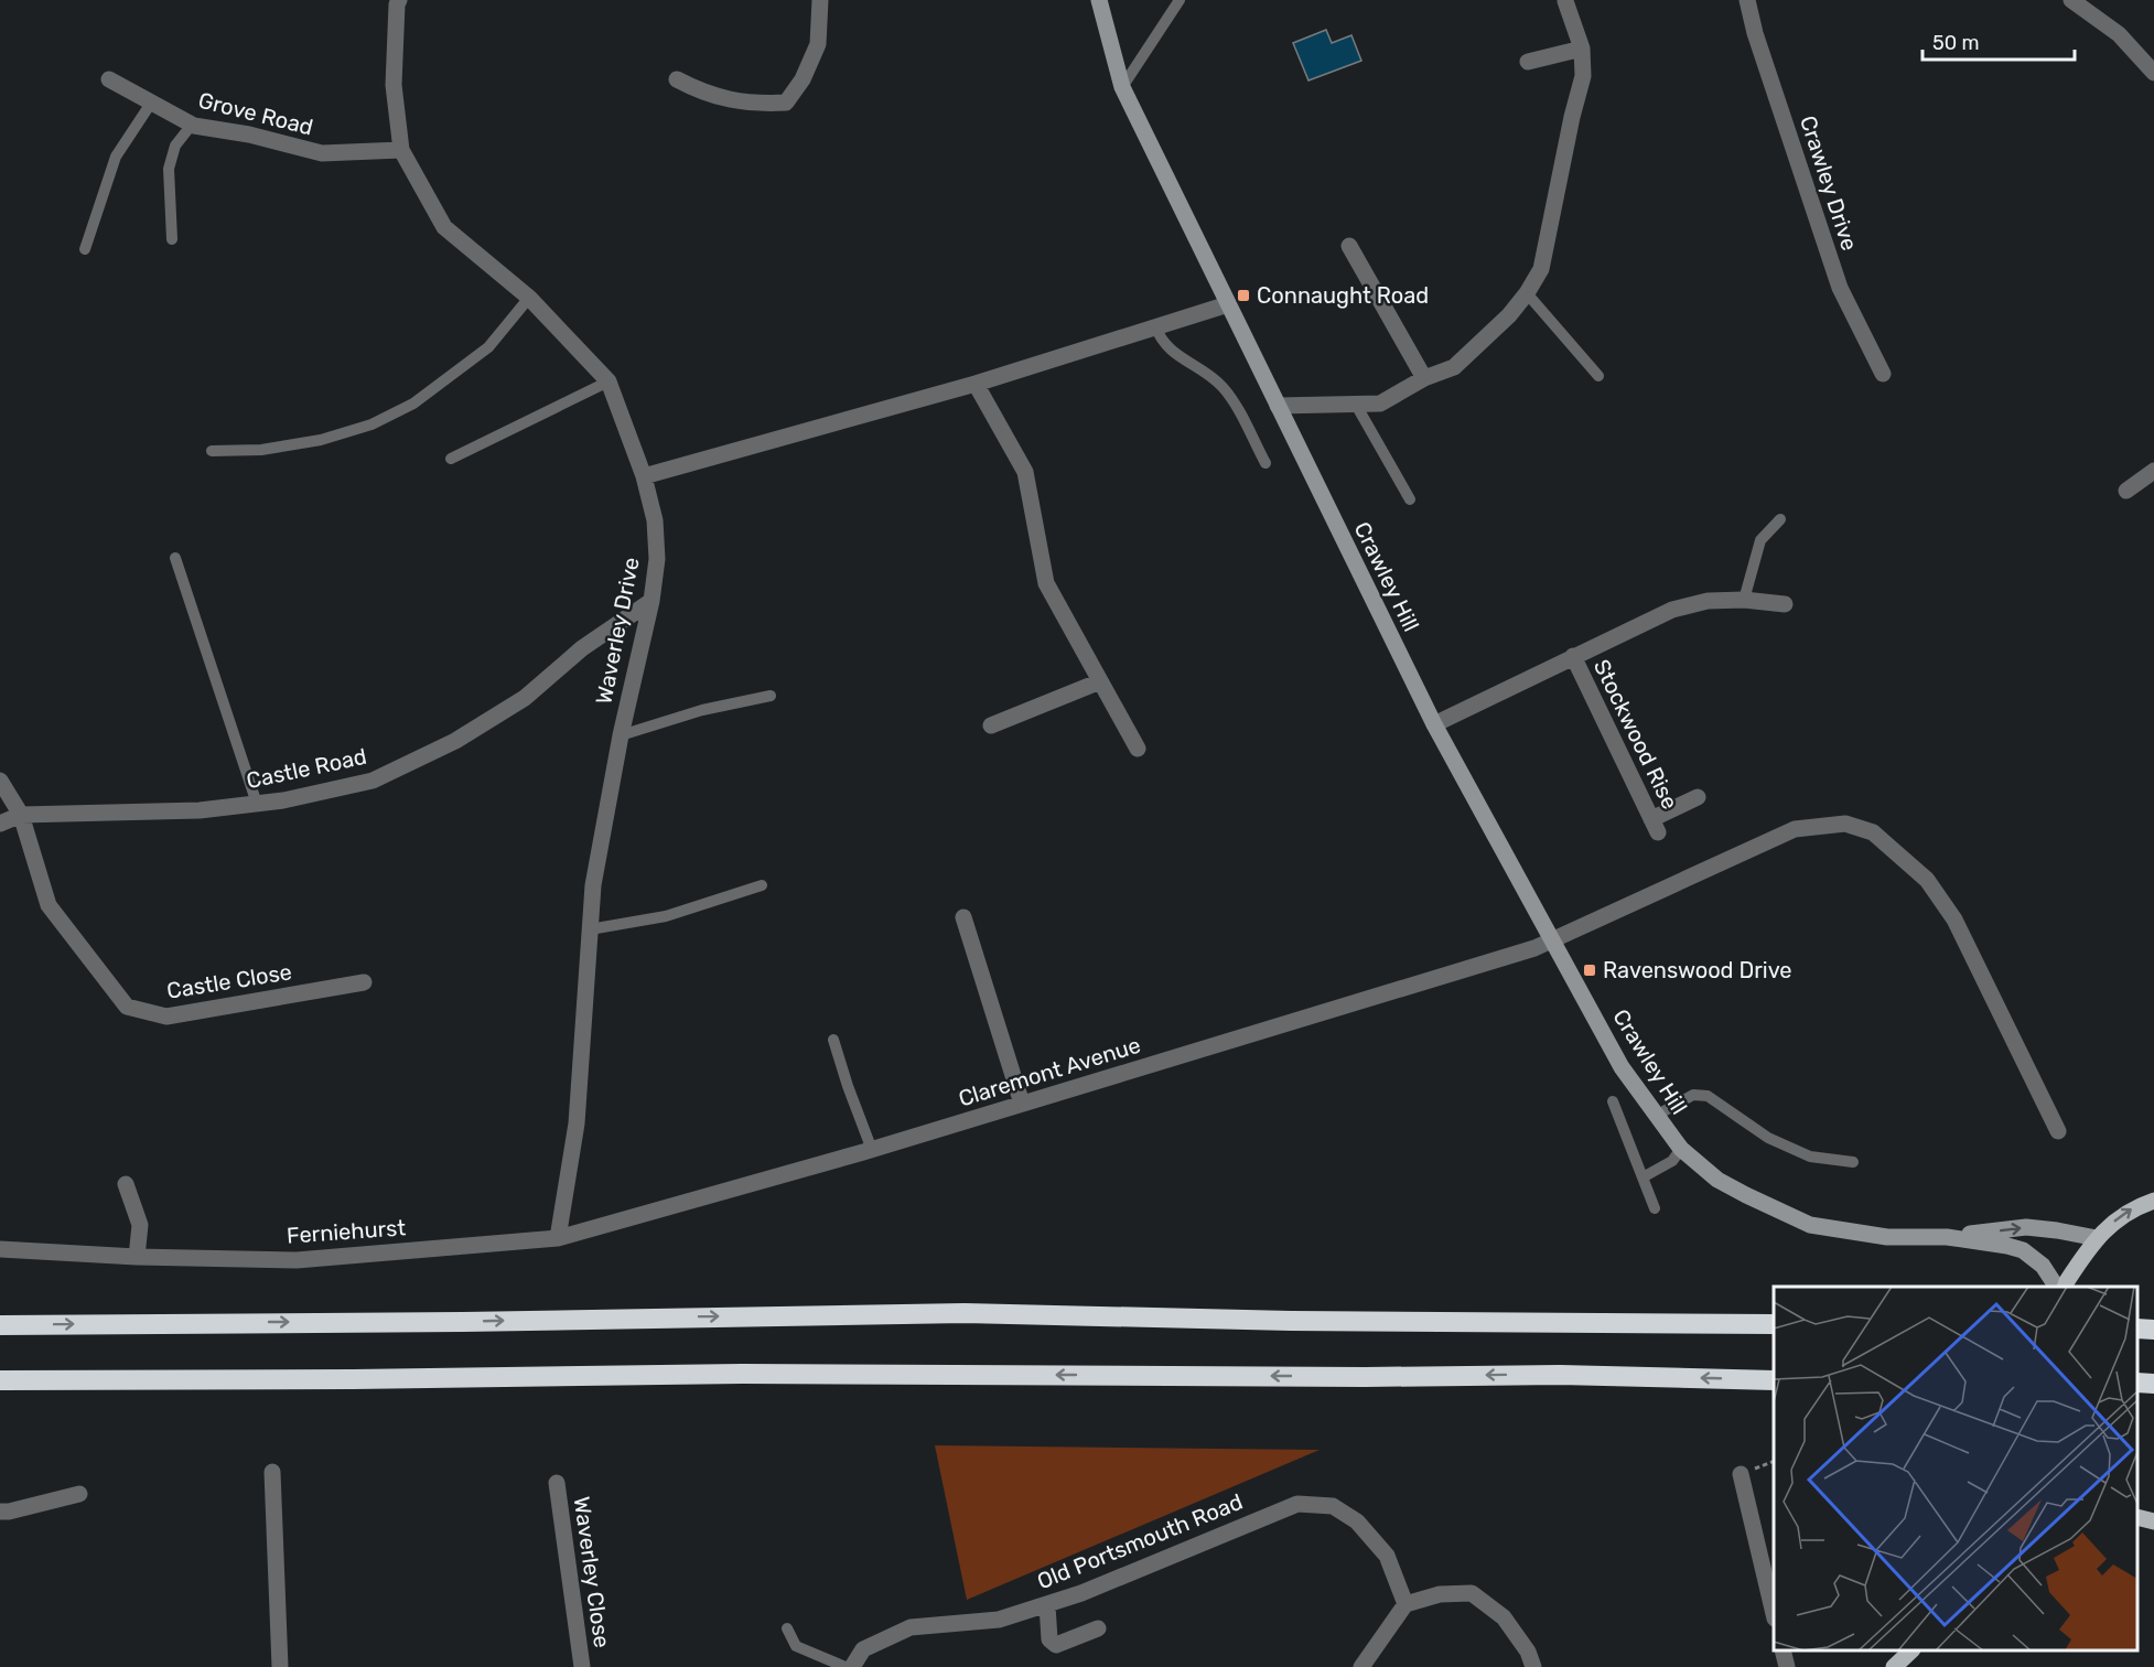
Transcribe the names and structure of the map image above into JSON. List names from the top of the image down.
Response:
{
  "streets": {
    "street": [
      "Grove Road",
      "Crawley Drive",
      "Crawley Hill",
      "Waverley Drive",
      "Stockwood Rise",
      "Castle Road",
      "Castle Close",
      "Claremont Avenue",
      "Ferniehurst",
      "Old Portsmouth Road",
      "Waverley Close"
    ]
  },
  "crossings": [
    ["Grove Road", "Waverley Drive"],
    ["Crawley Hill", "Stockwood Rise"],
    ["Crawley Hill", "Claremont Avenue"],
    ["Waverley Drive", "Castle Road"],
    ["Waverley Drive", "Claremont Avenue"],
    ["Waverley Drive", "Ferniehurst"],
    ["Castle Road", "Castle Close"],
    ["Claremont Avenue", "Ferniehurst"]
  ],
  "places": {
    "transit": ["Connaught Road", "Ravenswood Drive"]
  },
  "scale_bar": "50 m"
}
